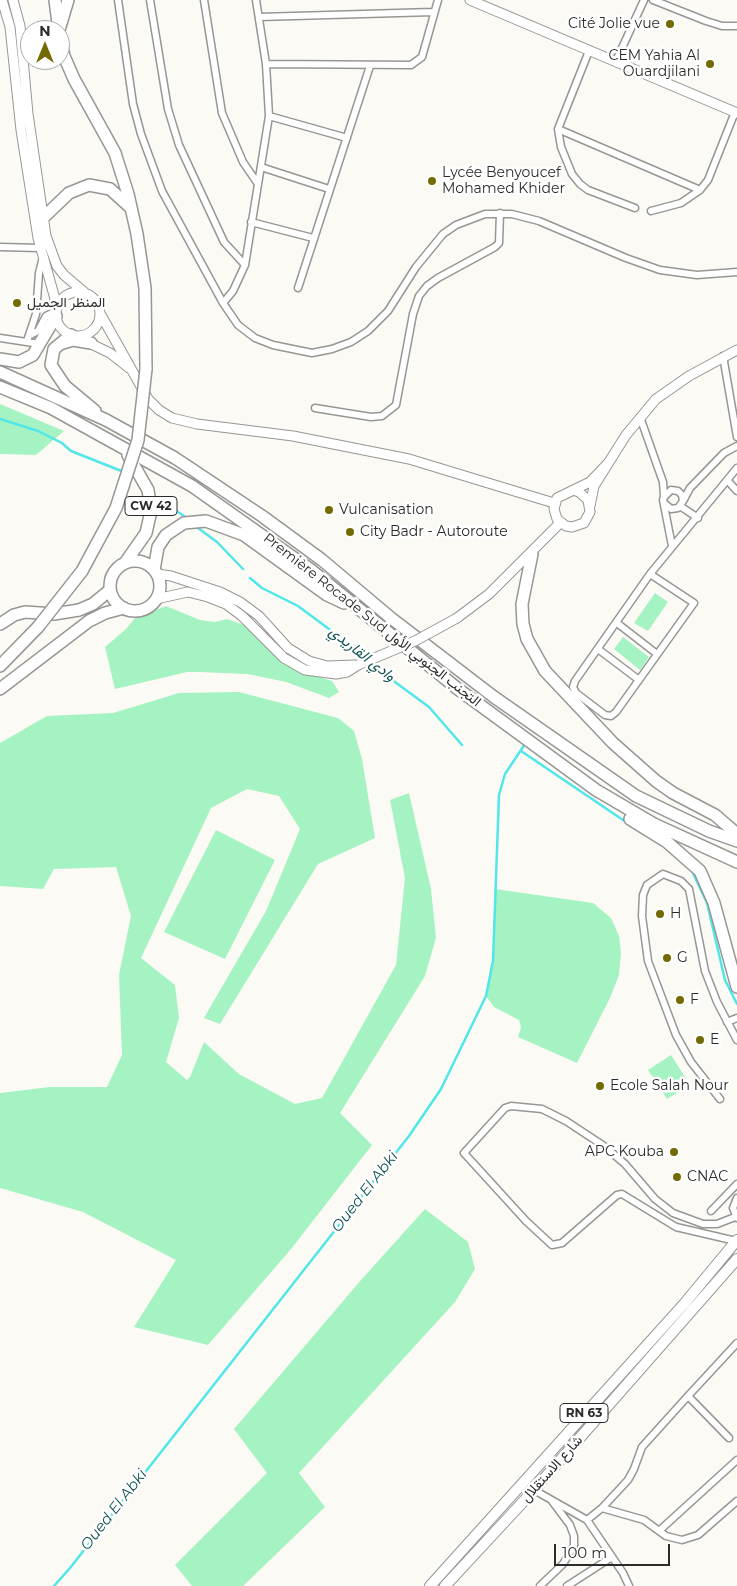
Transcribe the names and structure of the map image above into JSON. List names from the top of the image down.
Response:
{
  "streets": {
    "highway": ["CW 42", "Première Rocade Sud التجنب الجنوبي الأول"],
    "main road": ["RN 63", "شارع الاستقلال"]
  },
  "crossings": [
    ["CW 42", "Première Rocade Sud التجنب الجنوبي الأول"]
  ],
  "water": ["وادي القاريدي", "Oued El Abki"],
  "places": [
    "Cité Jolie vue",
    "CEM Yahia Al Ouardjilani",
    "Lycée Benyoucef Mohamed Khider",
    "المنظر الجميل",
    "Vulcanisation",
    "City Badr - Autoroute",
    "H",
    "G",
    "F",
    "E",
    "Ecole Salah Nour",
    "APC Kouba",
    "CNAC"
  ],
  "scale_bar": "100 m",
  "north": "top"
}
